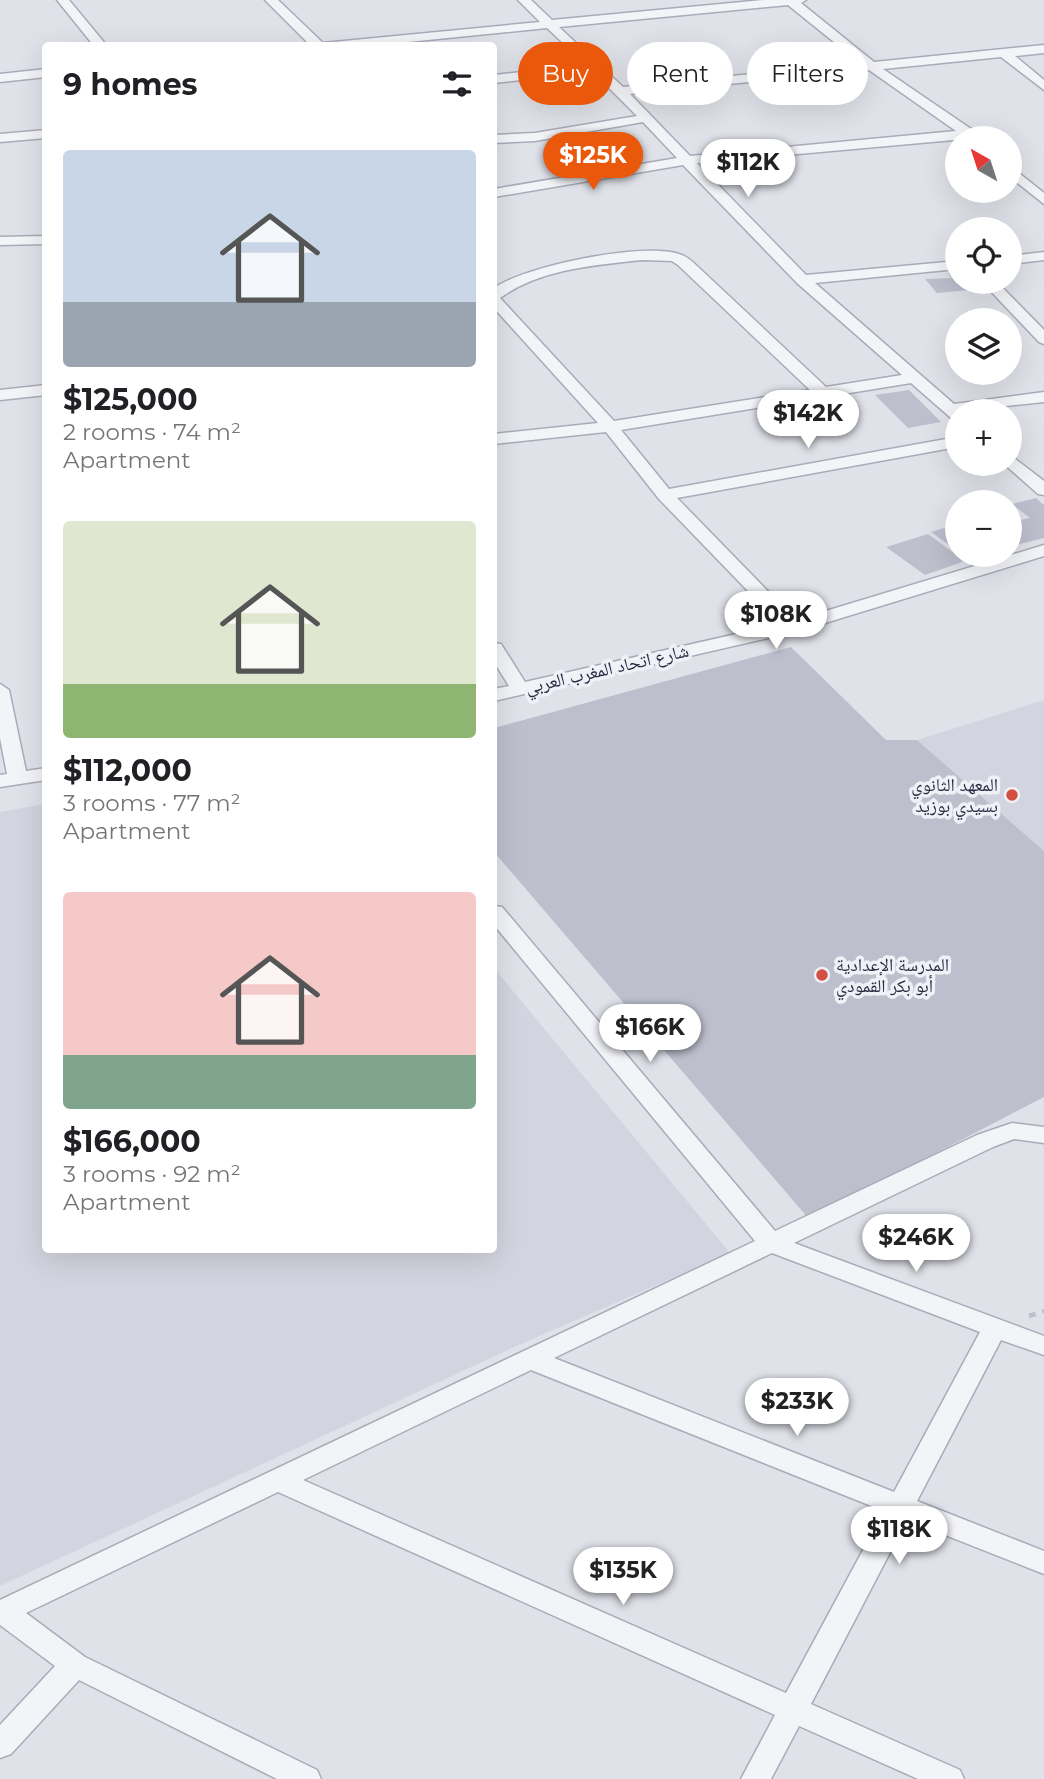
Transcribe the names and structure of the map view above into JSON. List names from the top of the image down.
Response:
{
  "streets": {
    "street": ["شارع اتحاد المغرب العربي"]
  },
  "places": ["المعهد الثانوي بسيدي بوزيد", "المدرسة الإعدادية أبو بكر القمودي"],
  "north": "top left",
  "page": {
    "chip": ["Buy", "Rent", "Filters"],
    "heading": "9 homes",
    "map_buttons": ["+", "−"],
    "list": [
      {
        "name": "$125,000",
        "note": "2 rooms · 74 m² · Apartment"
      },
      {
        "name": "$112,000",
        "note": "3 rooms · 77 m² · Apartment"
      },
      {
        "name": "$166,000",
        "note": "3 rooms · 92 m² · Apartment"
      }
    ],
    "price": [
      "$125K",
      "$112K",
      "$142K",
      "$108K",
      "$166K",
      "$246K",
      "$233K",
      "$118K",
      "$135K"
    ]
  }
}
